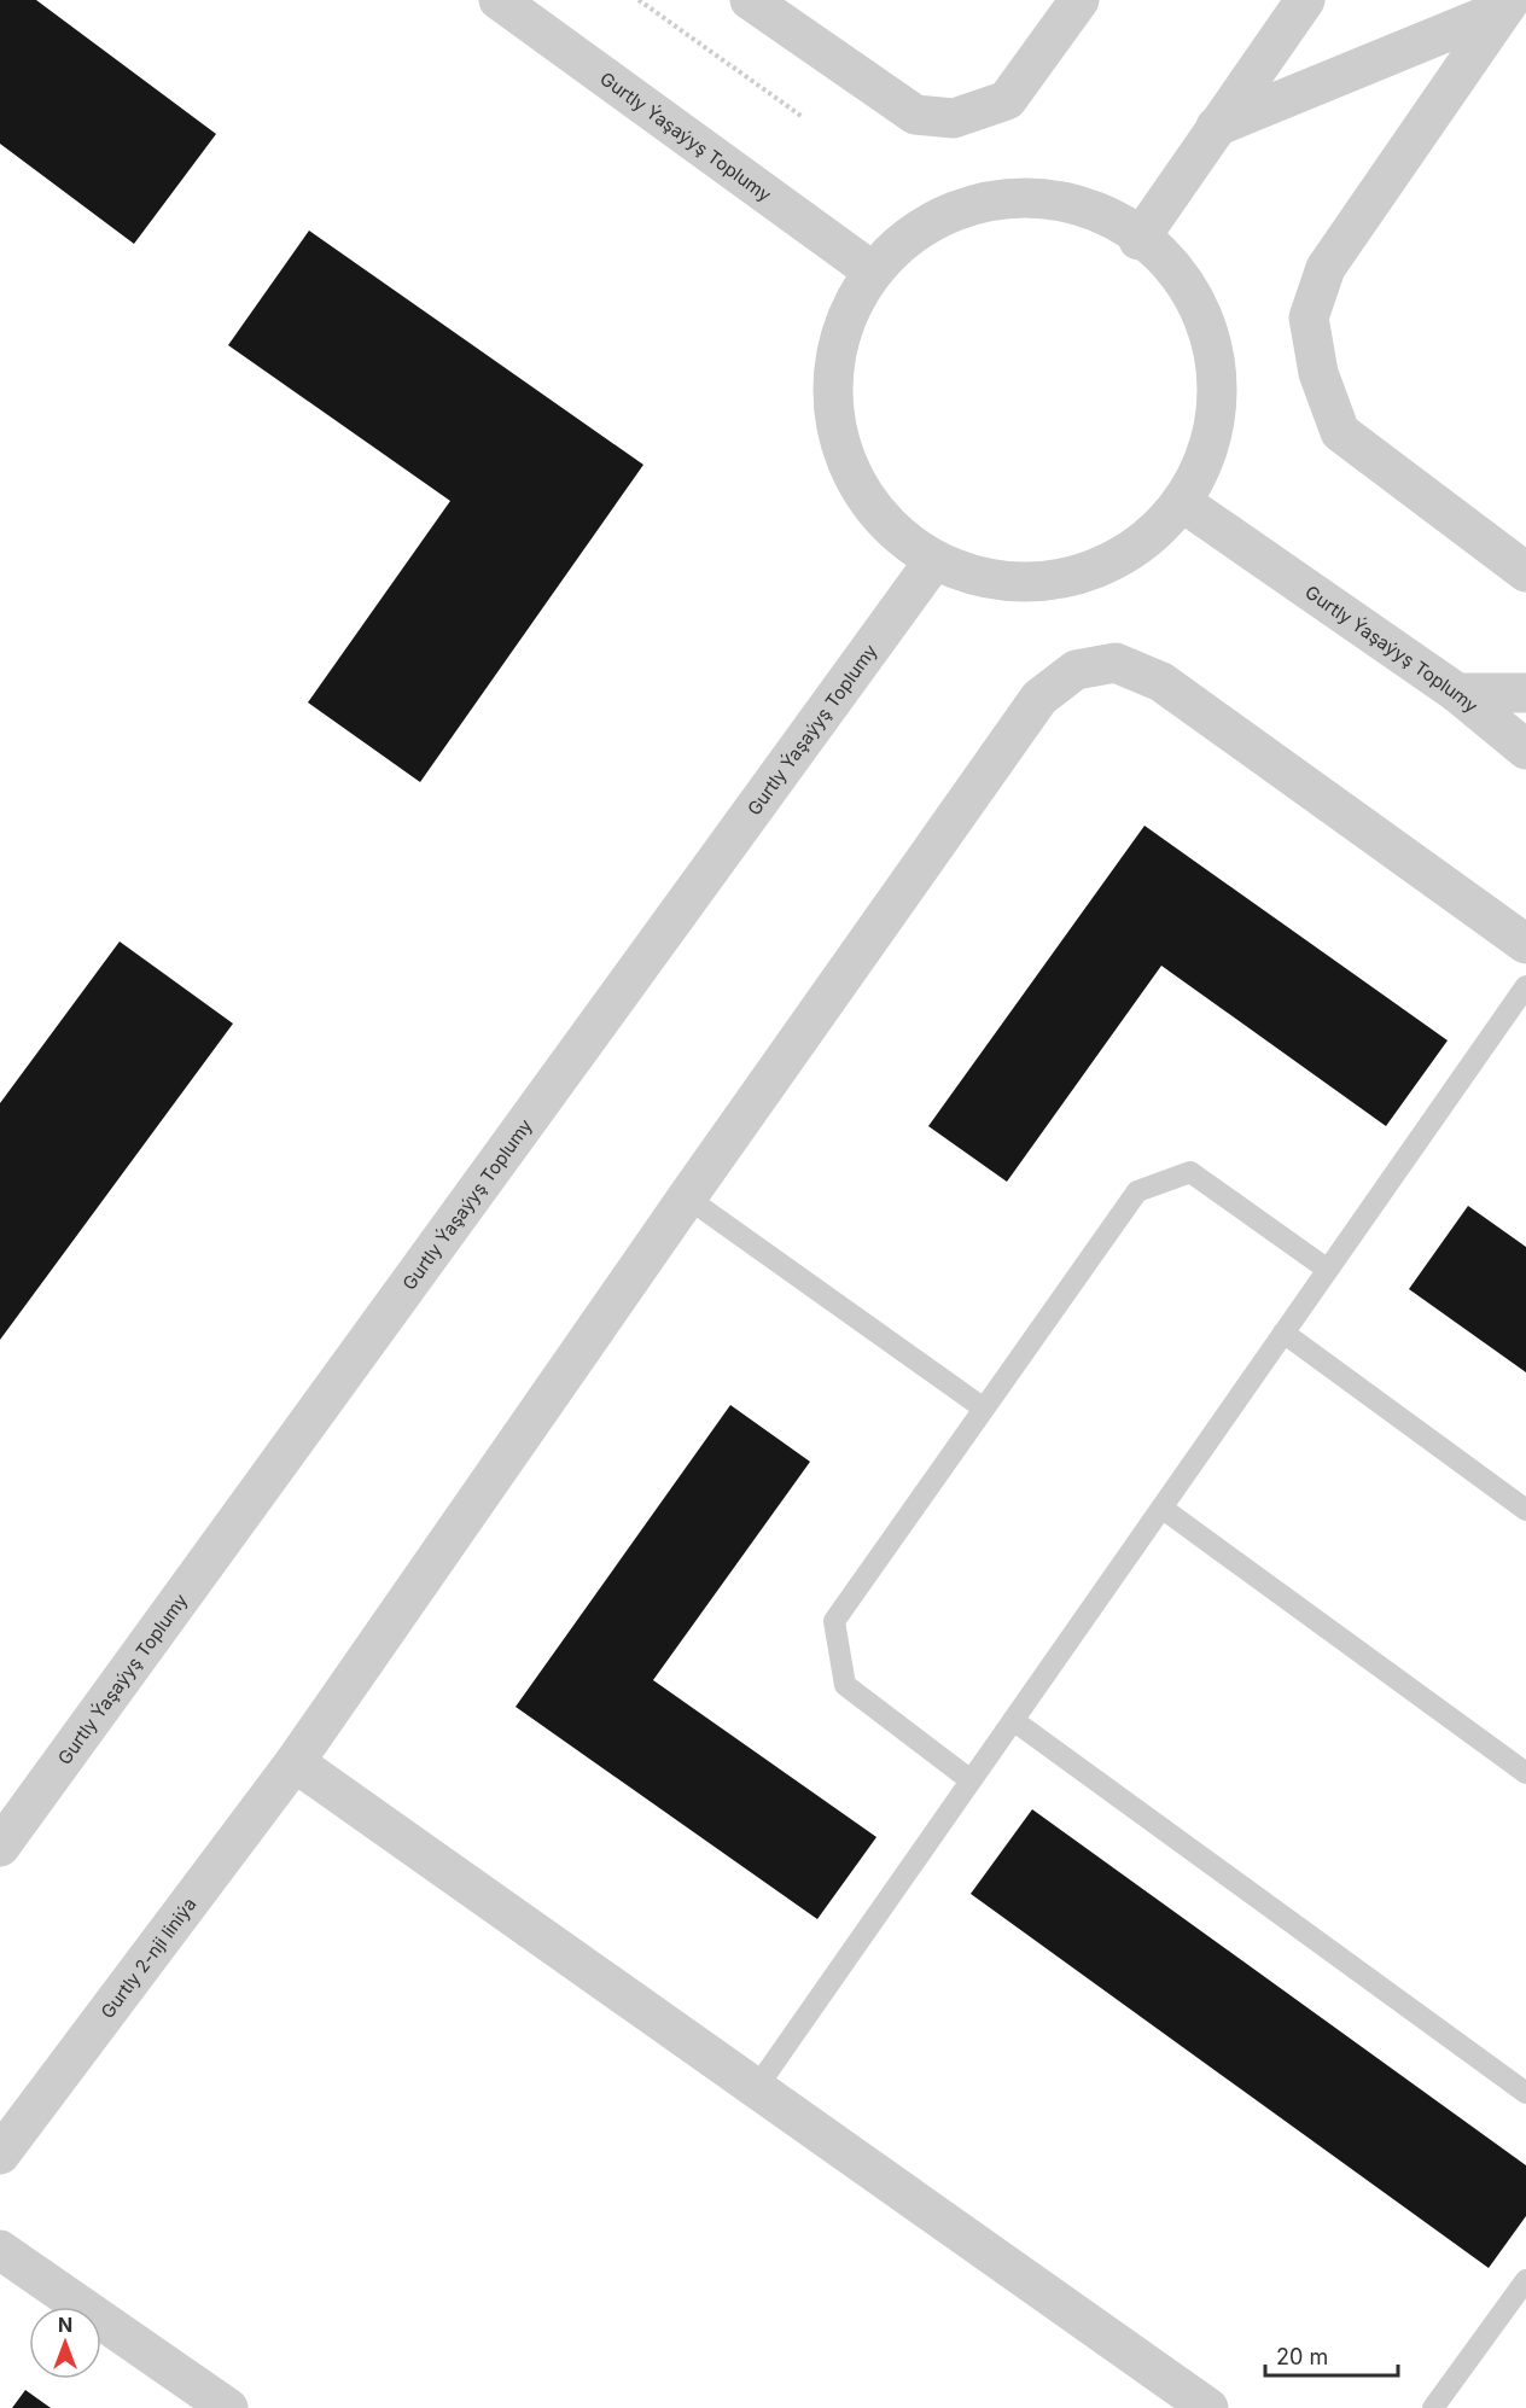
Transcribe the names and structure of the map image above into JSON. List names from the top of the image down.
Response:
{
  "streets": {
    "street": ["Gurtly Ýaşaýyş Toplumy", "Gurtly 2-nji liniýa"]
  },
  "scale_bar": "20 m",
  "north": "top"
}
